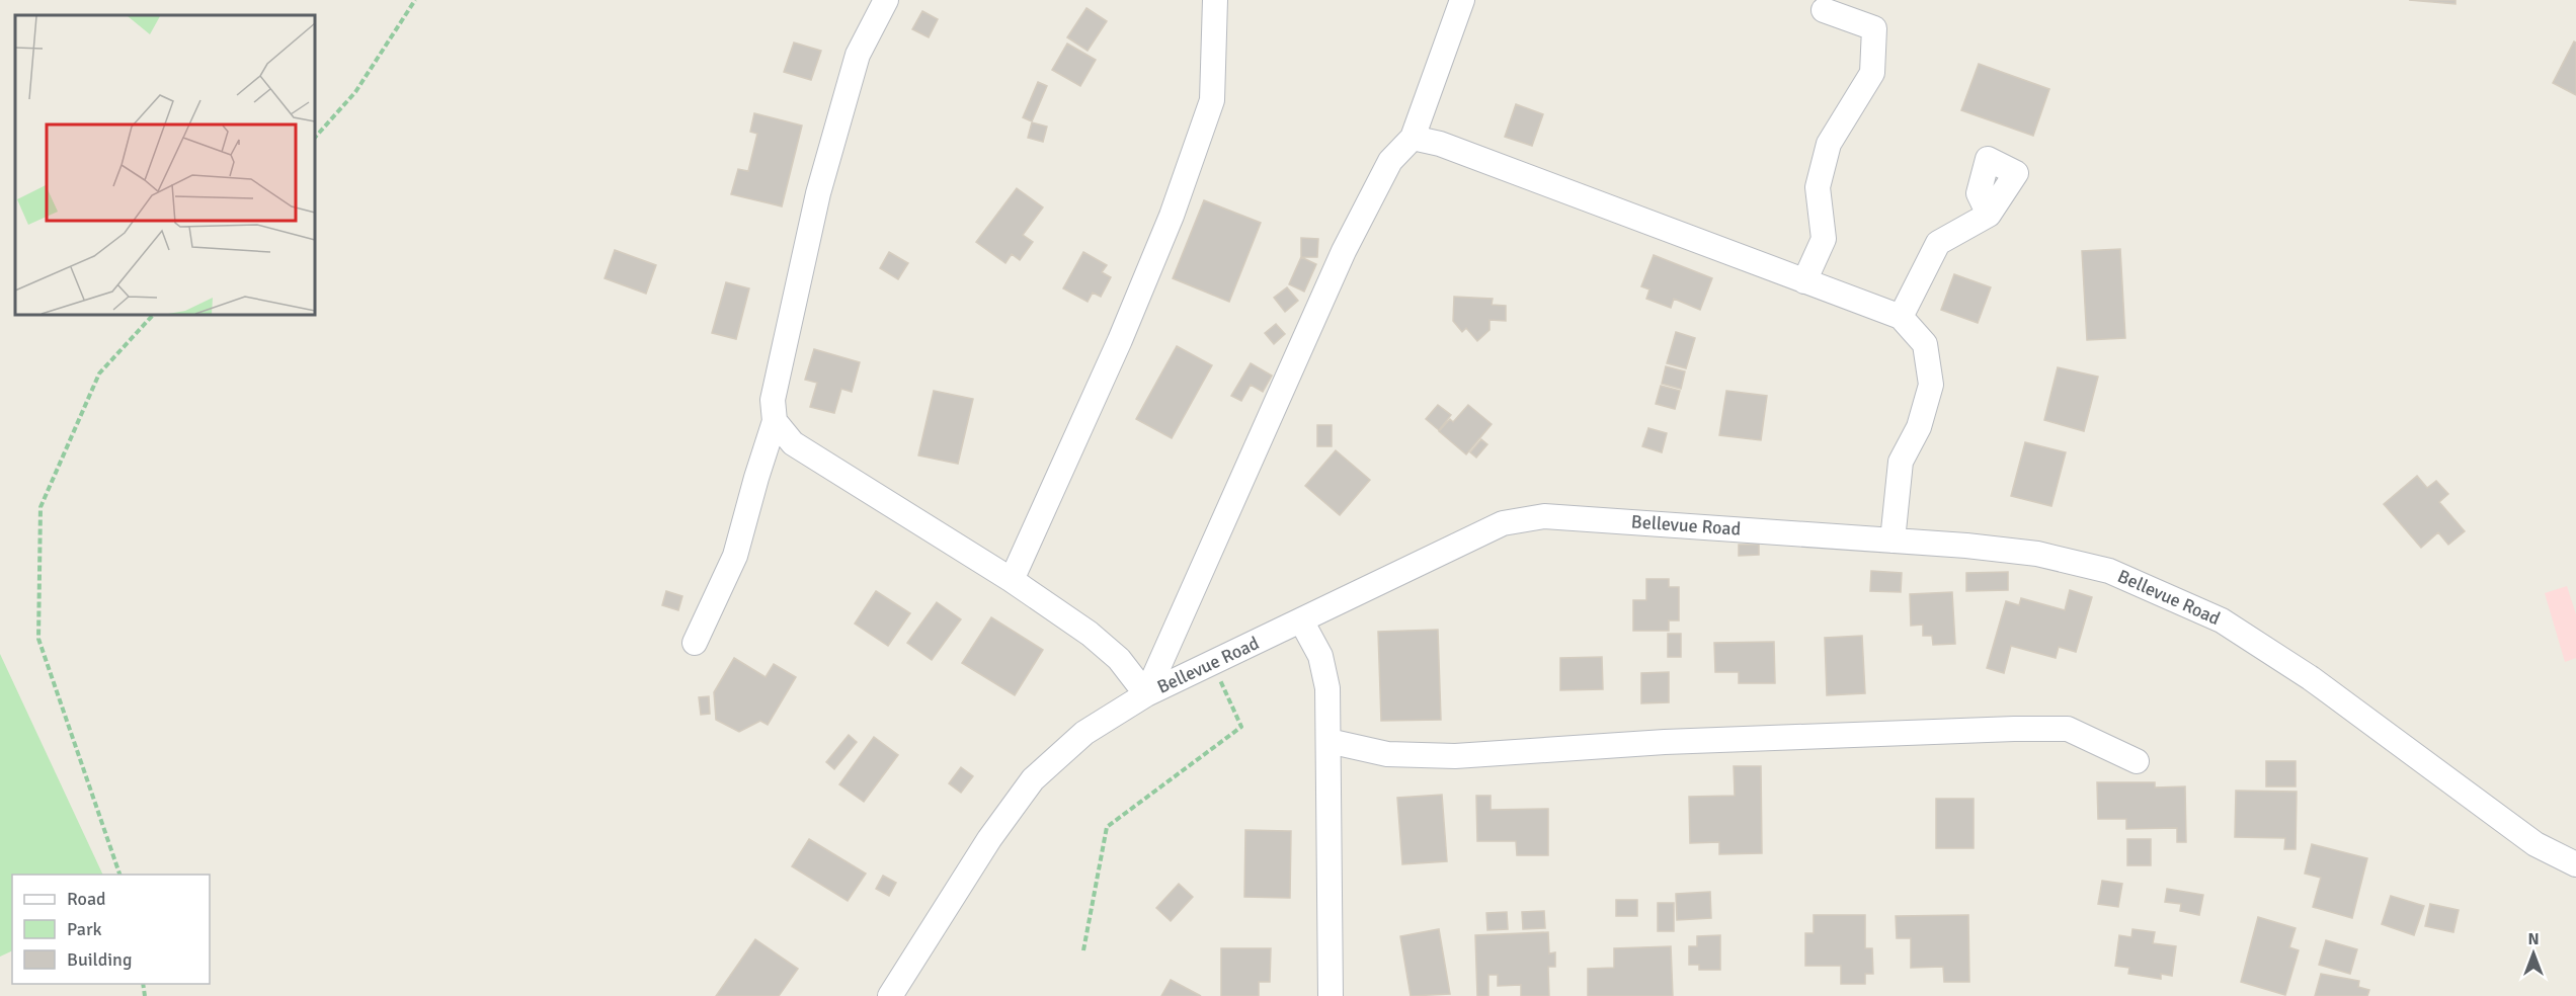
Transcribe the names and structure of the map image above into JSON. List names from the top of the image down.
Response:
{
  "streets": {
    "street": ["Bellevue Road"]
  },
  "legend": ["Road", "Park", "Building"],
  "north": "top"
}
